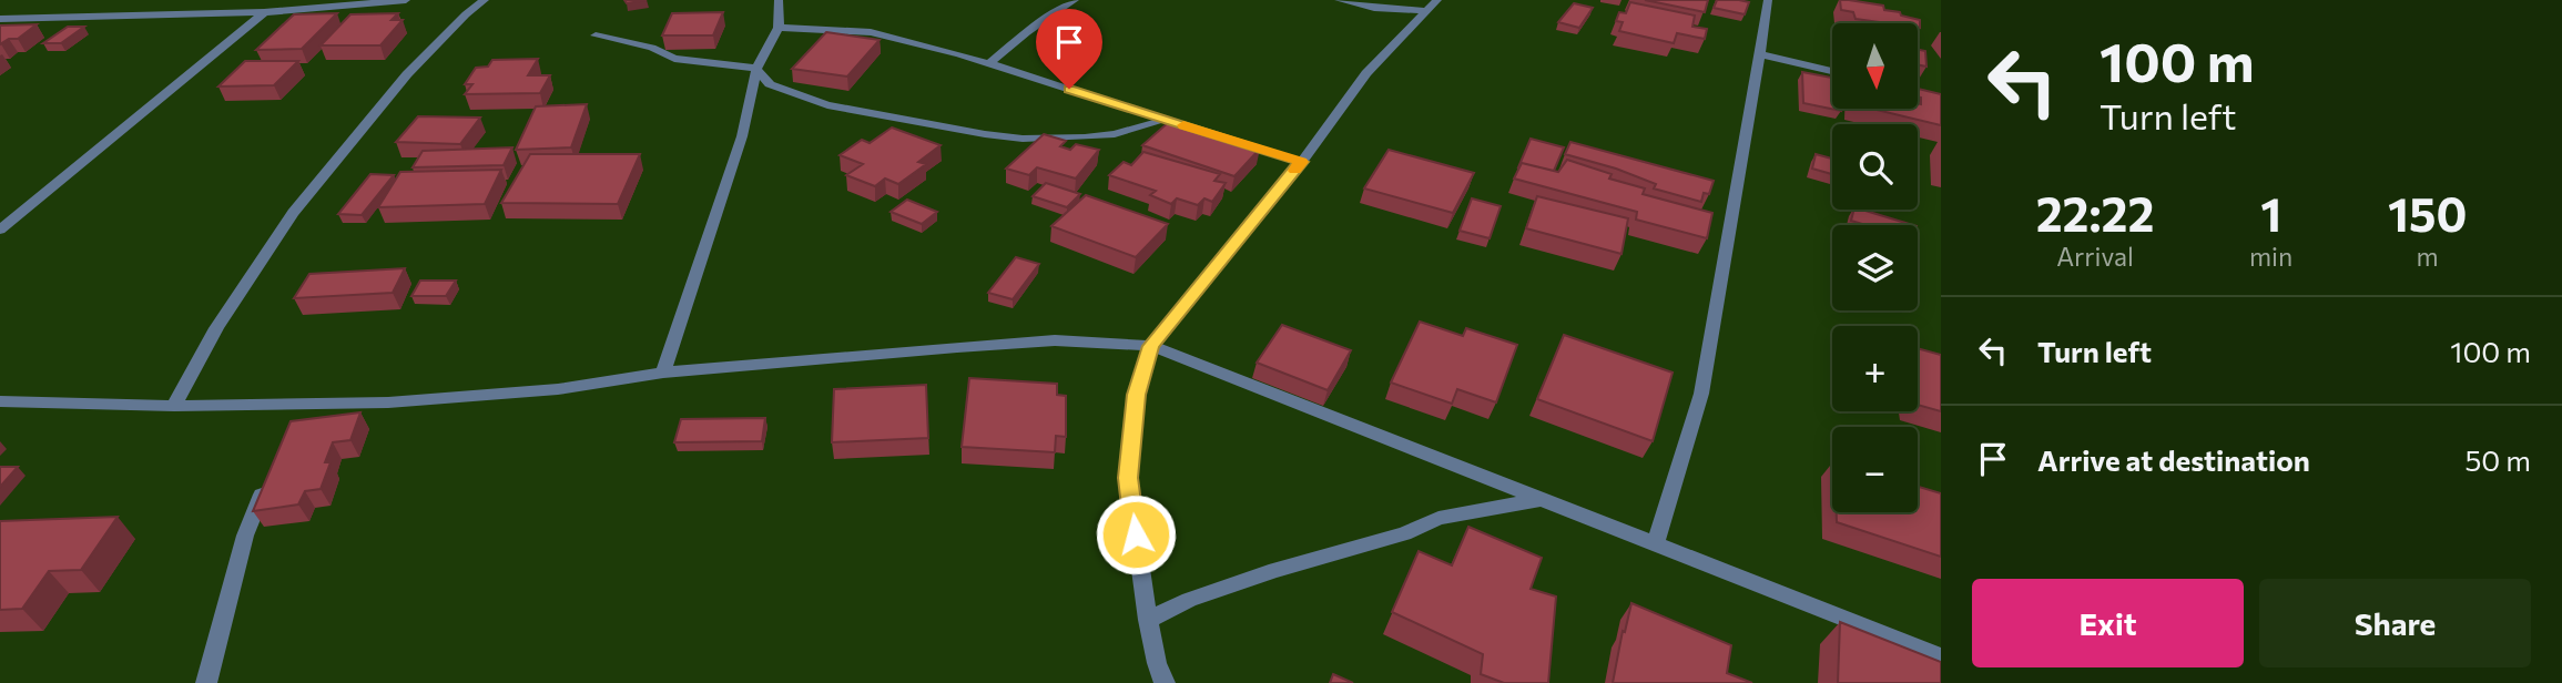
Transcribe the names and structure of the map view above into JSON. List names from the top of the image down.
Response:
{
  "north": "bottom",
  "page": {
    "turn": ["100 m", "Turn left"],
    "map_buttons": ["+", "−"],
    "eta": [
      "22:22",
      "Arrival",
      "1",
      "min",
      "150",
      "m"
    ],
    "list": [
      {
        "name": "Turn left",
        "value": "100 m"
      },
      {
        "name": "Arrive at destination",
        "value": "50 m"
      }
    ],
    "buttons": ["Exit", "Share"]
  }
}
